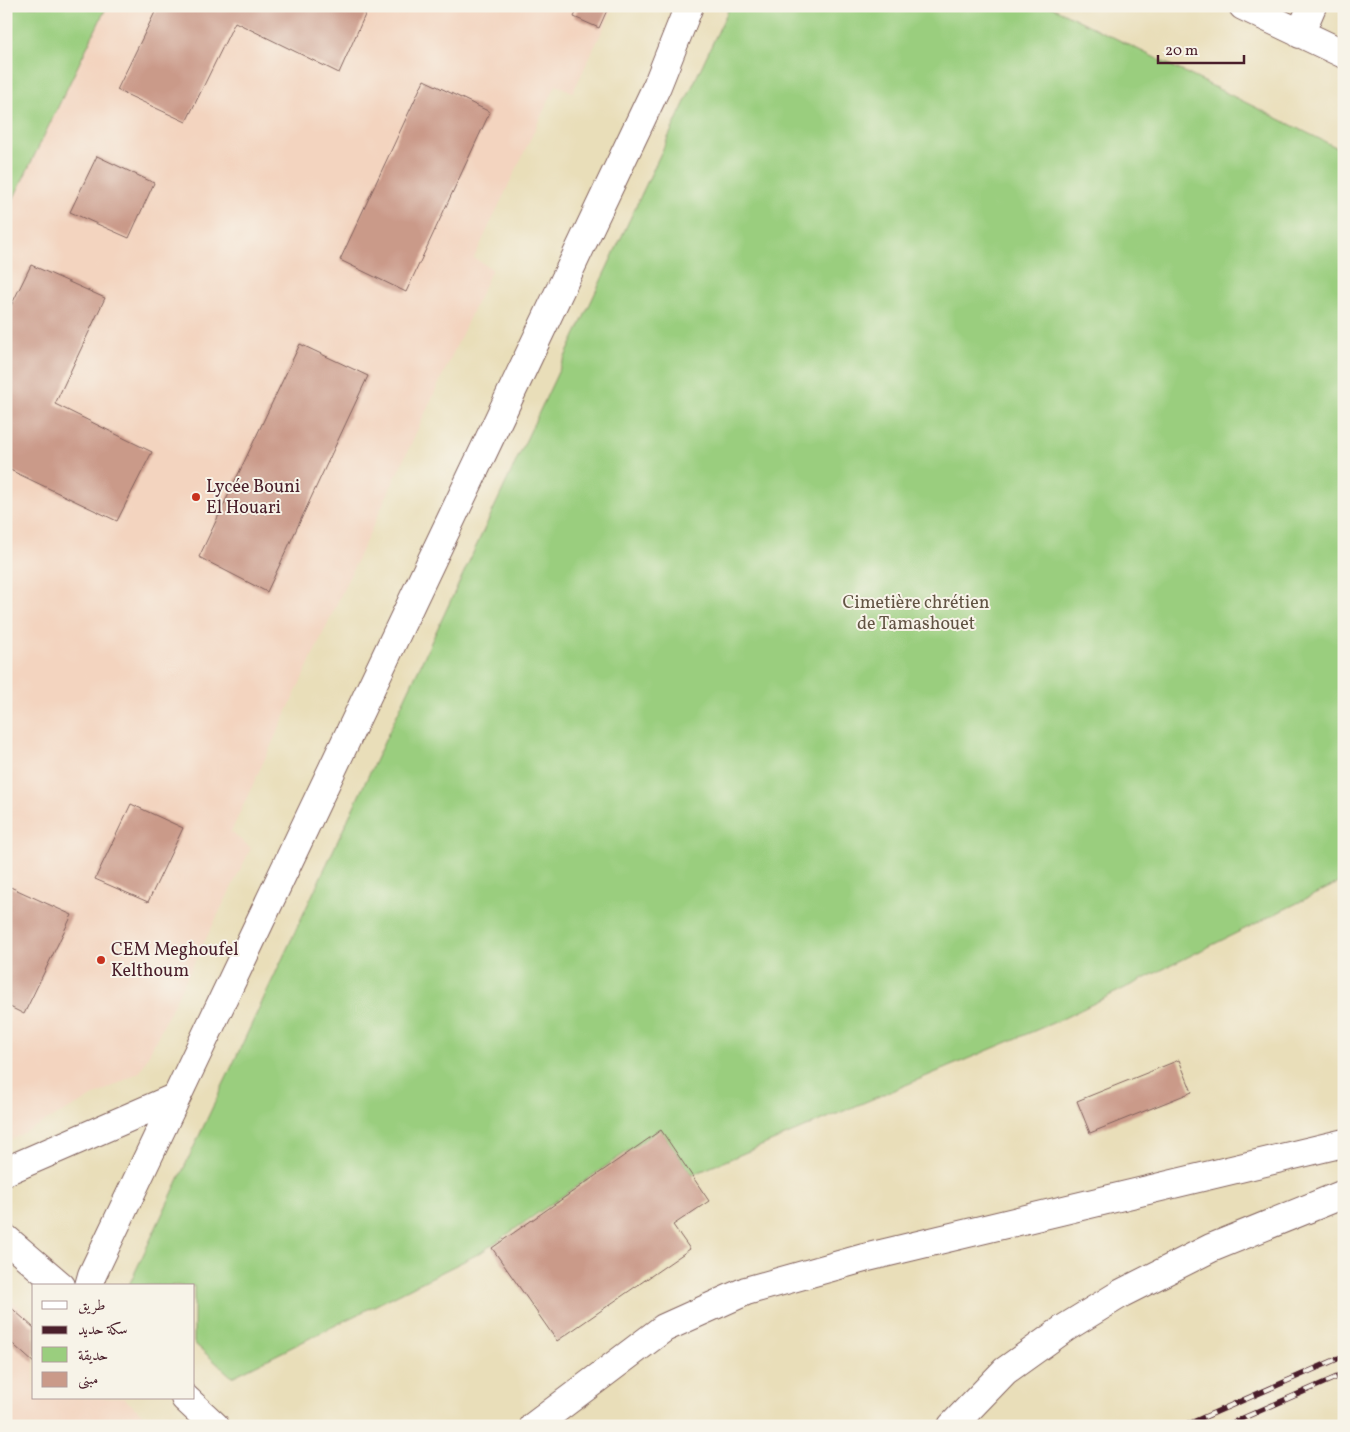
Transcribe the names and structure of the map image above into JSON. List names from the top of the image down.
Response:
{
  "parks": ["Cimetière chrétien de Tamashouet"],
  "places": ["Lycée Bouni El Houari", "CEM Meghoufel Kelthoum"],
  "legend": [
    "طريق",
    "سكة حديد",
    "حديقة",
    "مبنى"
  ],
  "scale_bar": "20 m"
}
